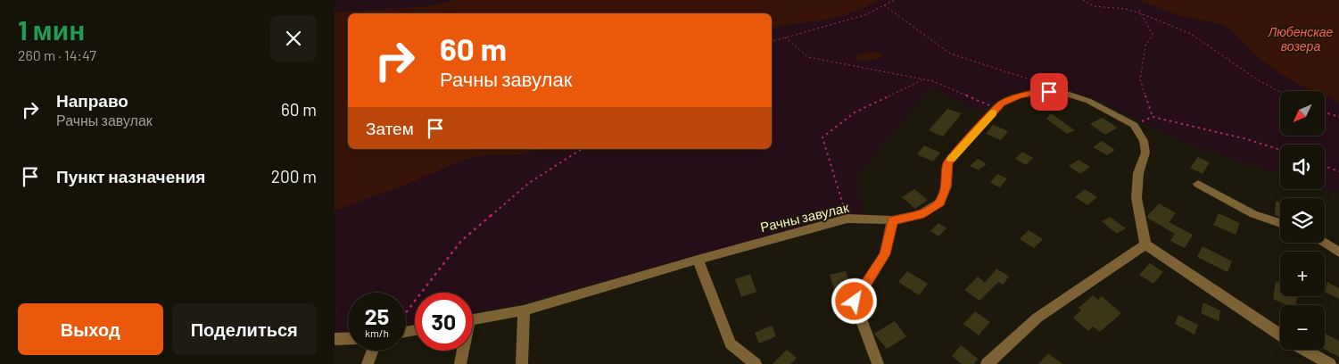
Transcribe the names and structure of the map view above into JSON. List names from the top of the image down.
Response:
{
  "streets": {
    "street": ["Рачны завулак"]
  },
  "water": ["Любенскае возера"],
  "north": "bottom left",
  "page": {
    "heading": ["1 мин", "260 m · 14:47"],
    "turn": ["60 m", "Рачны завулак"],
    "list": [
      {
        "name": "Направо",
        "note": "Рачны завулак",
        "value": "60 m"
      },
      {
        "name": "Пункт назначения",
        "value": "200 m"
      }
    ],
    "map_buttons": ["+", "−"],
    "then": "Затем",
    "speed": "25 km/h",
    "limit": "30",
    "buttons": ["Выход", "Поделиться"]
  }
}
